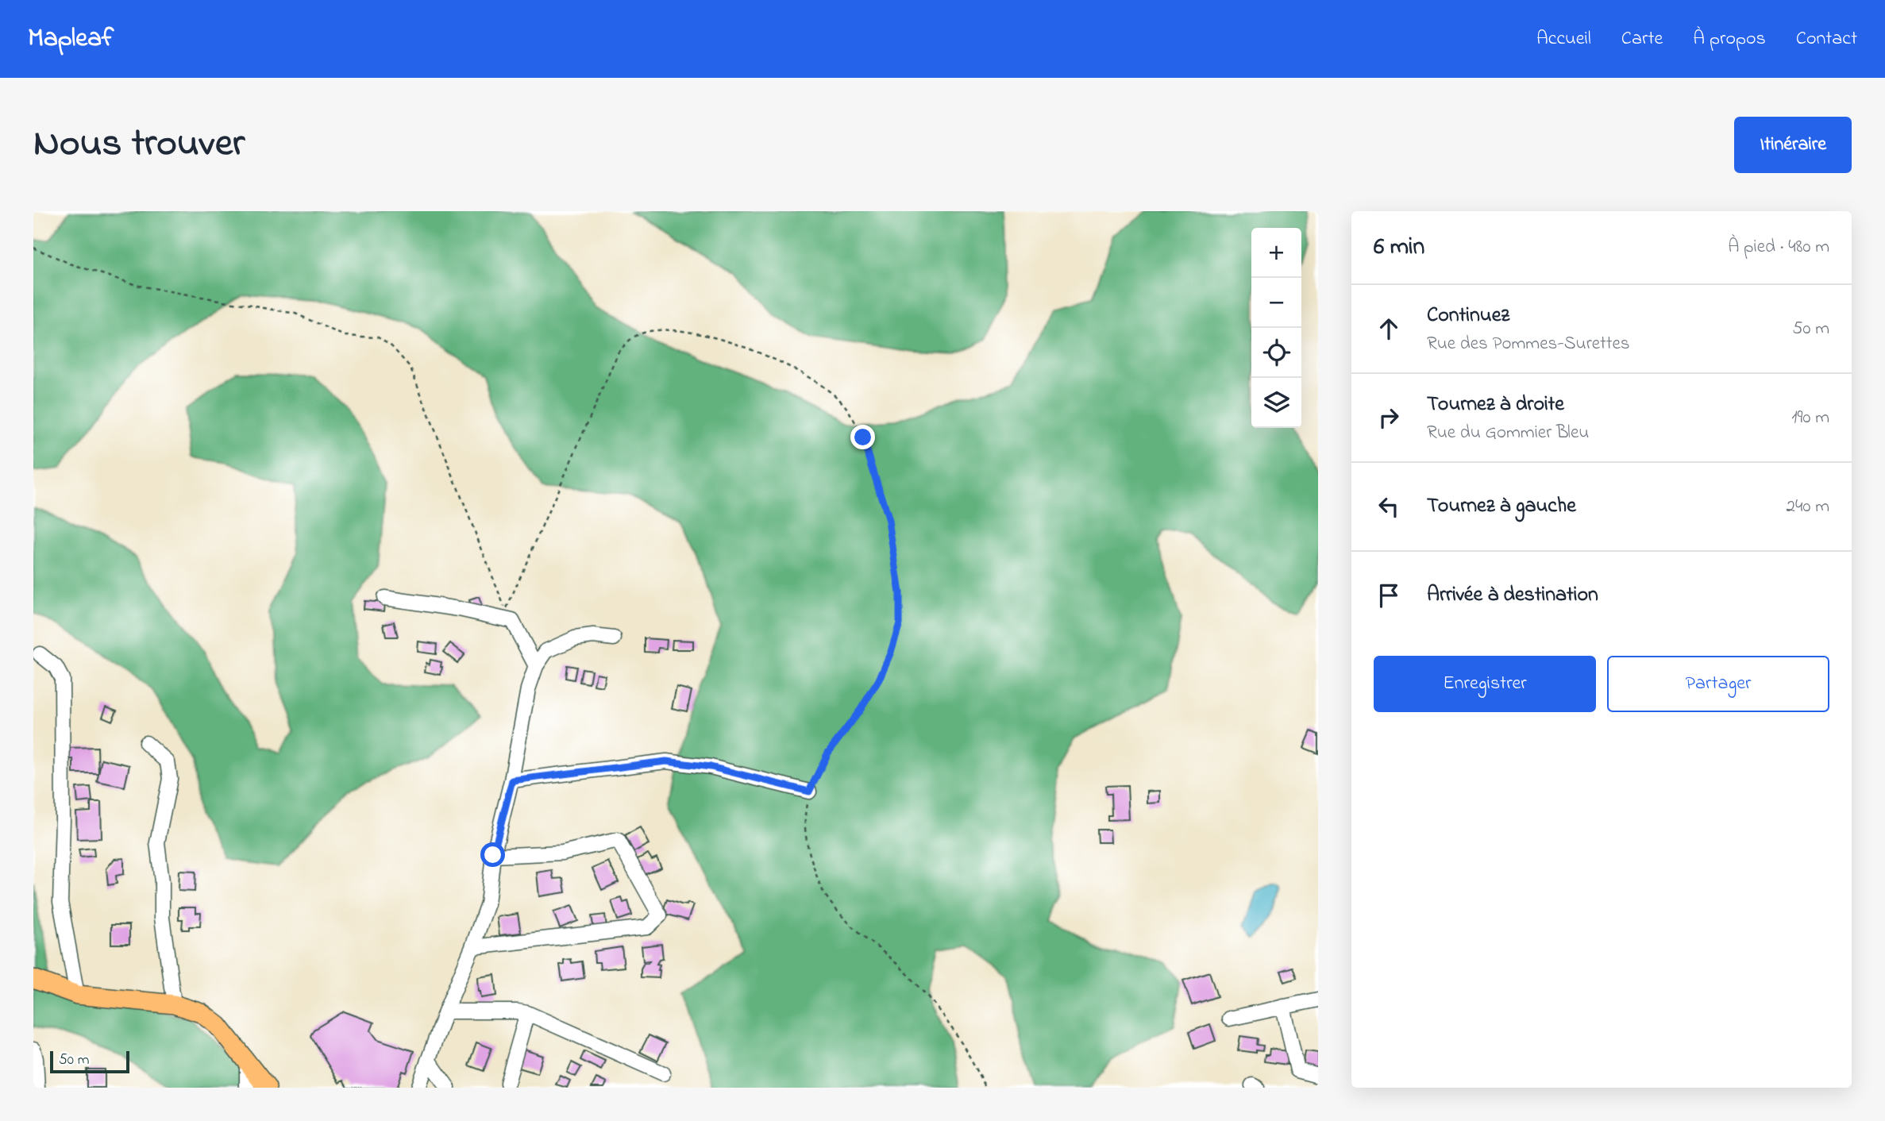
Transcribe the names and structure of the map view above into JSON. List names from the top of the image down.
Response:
{
  "scale_bar": "50 m",
  "page": {
    "header": "Mapleaf",
    "nav": [
      "Accueil",
      "Carte",
      "À propos",
      "Contact"
    ],
    "title": "Nous trouver",
    "buttons": [
      "Itinéraire",
      ["Enregistrer", "Partager"]
    ],
    "heading": ["6 min", "À pied · 480 m"],
    "map_buttons": ["+", "−"],
    "list": [
      ["Continuez", "Rue des Pommes-Surettes", "50 m"],
      ["Tournez à droite", "Rue du Gommier Bleu", "190 m"],
      ["Tournez à gauche", "240 m"],
      "Arrivée à destination"
    ],
    "scale": "50 m"
  }
}
